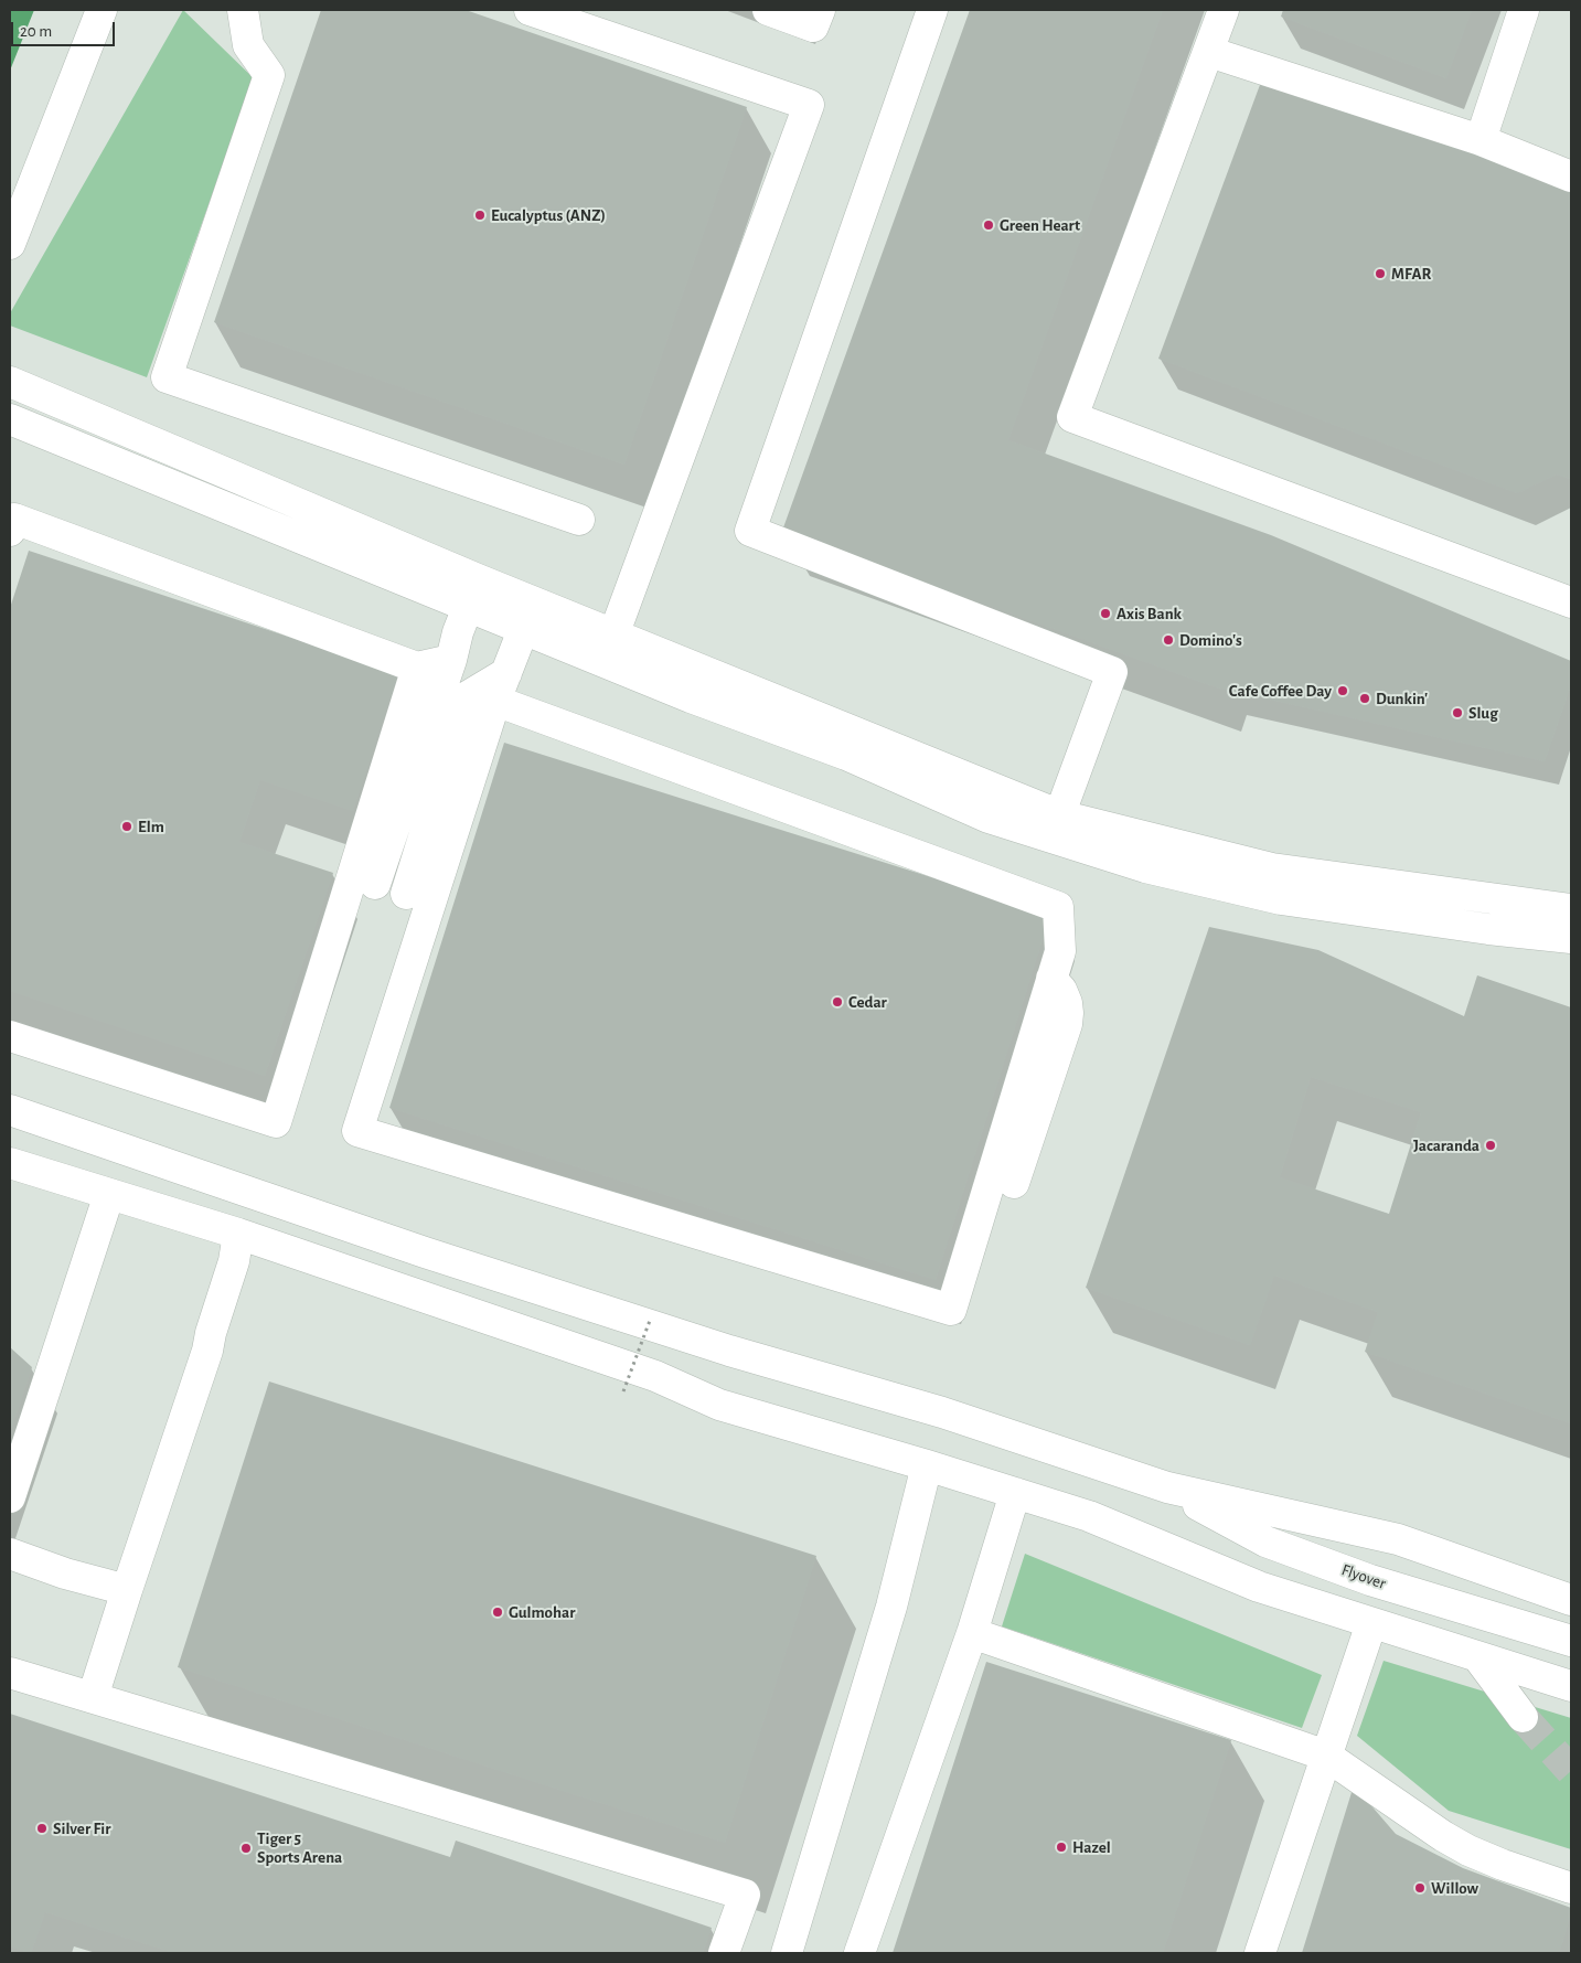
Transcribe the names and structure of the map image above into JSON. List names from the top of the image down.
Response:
{
  "streets": {
    "street": ["Flyover"]
  },
  "places": [
    "Eucalyptus (ANZ)",
    "Green Heart",
    "MFAR",
    "Axis Bank",
    "Domino's",
    "Cafe Coffee Day",
    "Dunkin'",
    "Slug",
    "Elm",
    "Cedar",
    "Jacaranda",
    "Gulmohar",
    "Silver Fir",
    "Hazel",
    "Tiger 5 Sports Arena",
    "Willow"
  ],
  "scale_bar": "20 m"
}
